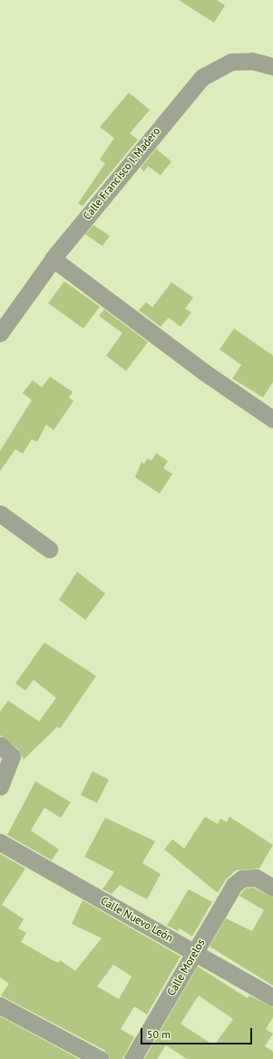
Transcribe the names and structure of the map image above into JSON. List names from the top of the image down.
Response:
{
  "streets": {
    "street": ["Calle Francisco I. Madero", "Calle Nuevo León", "Calle Morelos"]
  },
  "crossings": [
    ["Calle Nuevo León", "Calle Morelos"]
  ],
  "scale_bar": "50 m"
}
